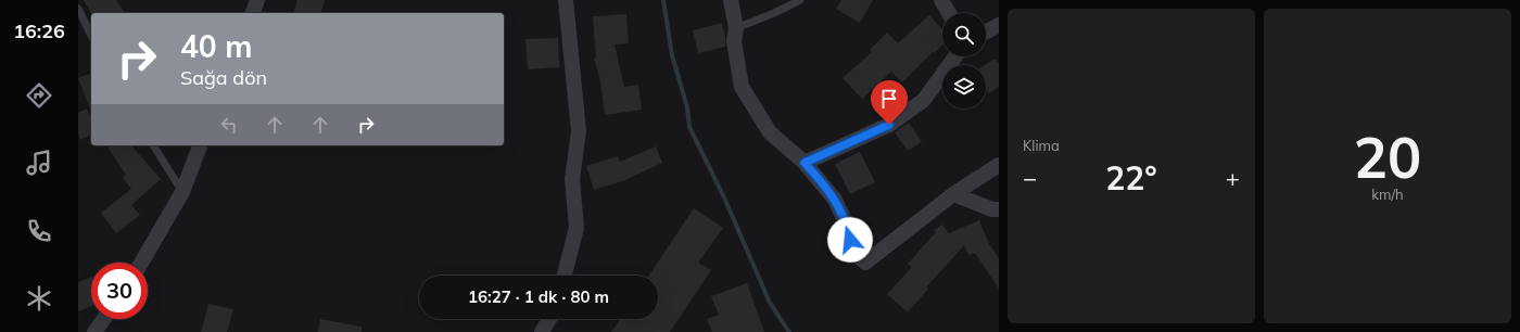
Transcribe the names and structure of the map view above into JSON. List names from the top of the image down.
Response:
{
  "page": {
    "tabs": "16:26",
    "tile": [
      "Klima",
      ["20", "km/h"]
    ],
    "turn": ["40 m", "Sağa dön"],
    "heat": ["−", "22°", "+"],
    "limit": "30",
    "trip": "16:27 · 1 dk · 80 m"
  }
}
